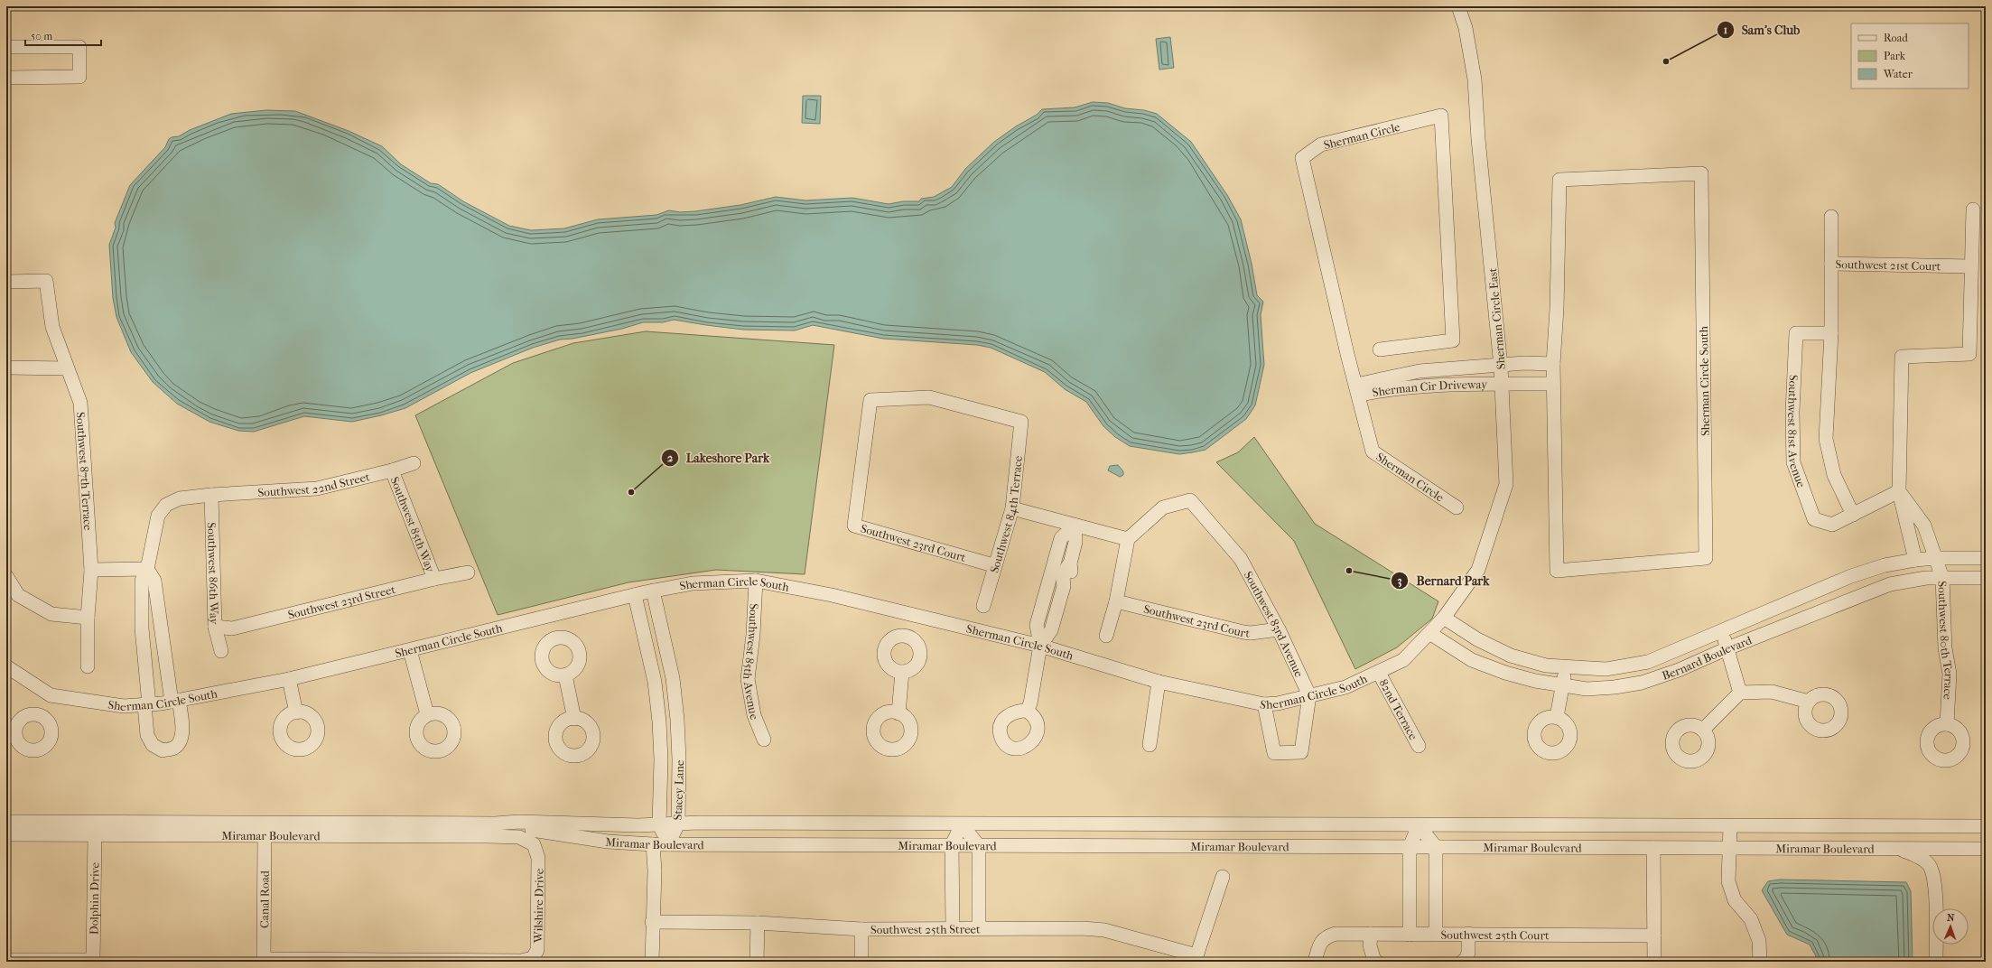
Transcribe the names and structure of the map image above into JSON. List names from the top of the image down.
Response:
{
  "streets": {
    "street": [
      "Sherman Circle",
      "Southwest 21st Court",
      "Sherman Circle East",
      "Sherman Circle South",
      "Sherman Cir Driveway",
      "Southwest 81st Avenue",
      "Southwest 87th Terrace",
      "Southwest 22nd Street",
      "Southwest 84th Terrace",
      "Southwest 85th Way",
      "Southwest 23rd Court",
      "Southwest 86th Way",
      "Southwest 23rd Street",
      "Southwest 83rd Avenue",
      "Southwest 80th Terrace",
      "Bernard Boulevard",
      "Southwest 85th Avenue",
      "82nd Terrace",
      "Stacey Lane",
      "Miramar Boulevard",
      "Dolphin Drive",
      "Canal Road",
      "Wilshire Drive",
      "Southwest 25th Street",
      "Southwest 25th Court"
    ]
  },
  "crossings": [
    ["Sherman Circle", "Sherman Cir Driveway"],
    ["Sherman Circle East", "Sherman Circle South"],
    ["Sherman Circle East", "Sherman Cir Driveway"],
    ["Sherman Circle East", "Bernard Boulevard"],
    ["Sherman Circle South", "Sherman Cir Driveway"],
    ["Sherman Circle South", "Southwest 22nd Street"],
    ["Sherman Circle South", "Southwest 83rd Avenue"],
    ["Sherman Circle South", "Bernard Boulevard"],
    ["Sherman Circle South", "Southwest 85th Avenue"],
    ["Sherman Circle South", "82nd Terrace"],
    ["Sherman Circle South", "Stacey Lane"],
    ["Southwest 81st Avenue", "Southwest 80th Terrace"],
    ["Southwest 22nd Street", "Southwest 85th Way"],
    ["Southwest 22nd Street", "Southwest 86th Way"],
    ["Southwest 84th Terrace", "Southwest 23rd Court"],
    ["Southwest 85th Way", "Southwest 23rd Street"],
    ["Southwest 23rd Court", "Southwest 83rd Avenue"],
    ["Southwest 86th Way", "Southwest 23rd Street"],
    ["Southwest 80th Terrace", "Bernard Boulevard"],
    ["Stacey Lane", "Miramar Boulevard"],
    ["Miramar Boulevard", "Dolphin Drive"],
    ["Miramar Boulevard", "Canal Road"],
    ["Miramar Boulevard", "Wilshire Drive"],
    ["Canal Road", "Wilshire Drive"]
  ],
  "places": ["Sam's Club", "Lakeshore Park", "Bernard Park"],
  "legend": ["Road", "Park", "Water"],
  "scale_bar": "50 m",
  "north": "top"
}
